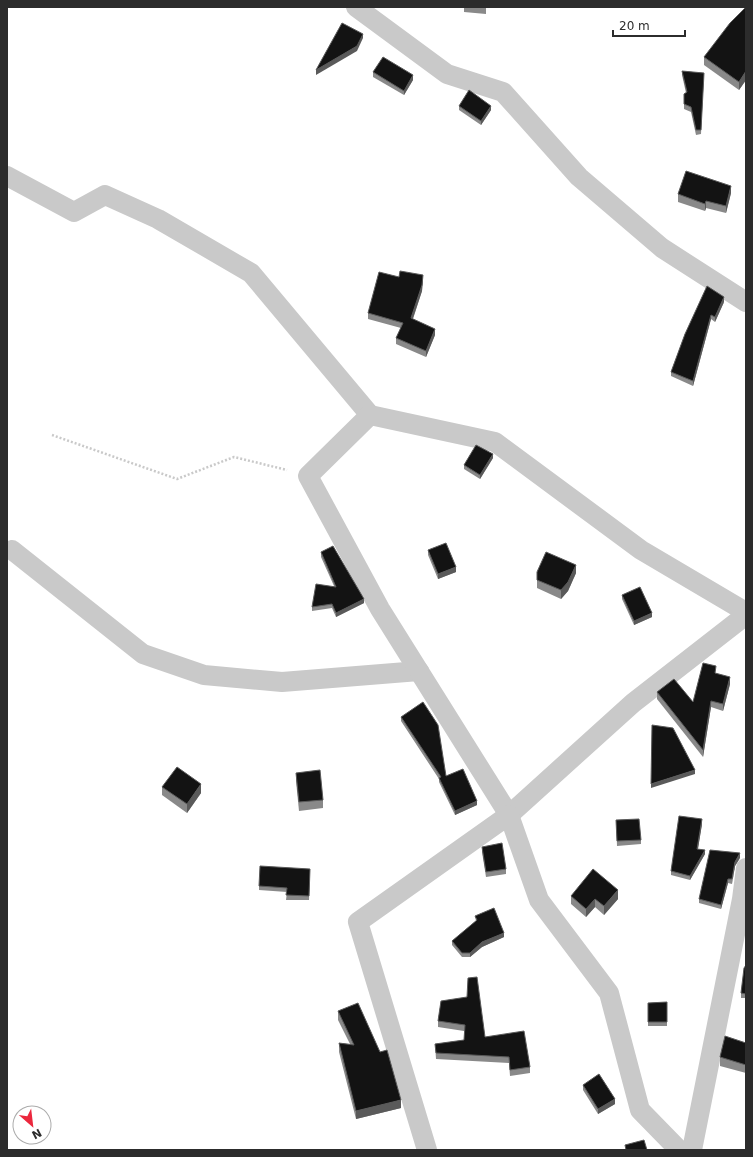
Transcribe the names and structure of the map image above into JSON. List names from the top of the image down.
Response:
{
  "scale_bar": "20 m",
  "north": "bottom right"
}
